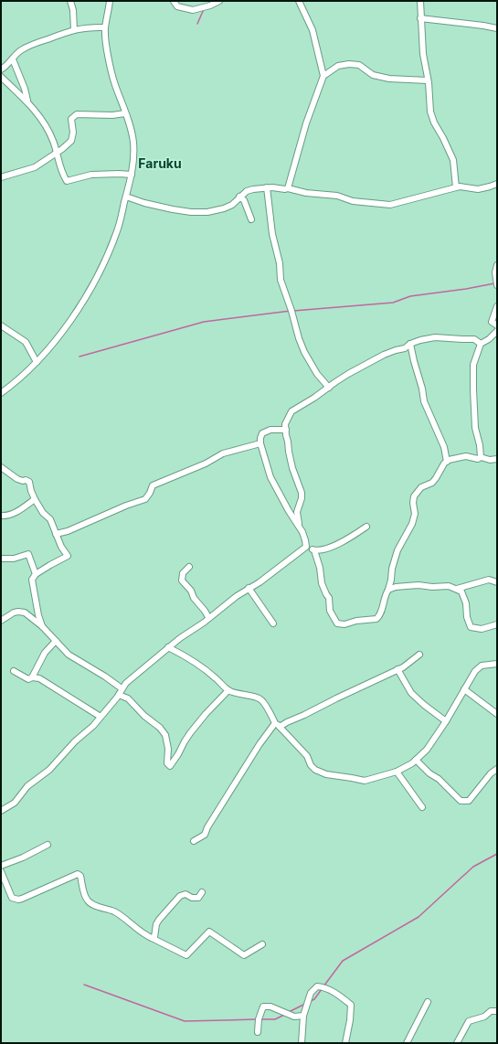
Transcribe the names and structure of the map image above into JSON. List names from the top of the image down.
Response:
{
  "districts": ["Faruku"]
}
